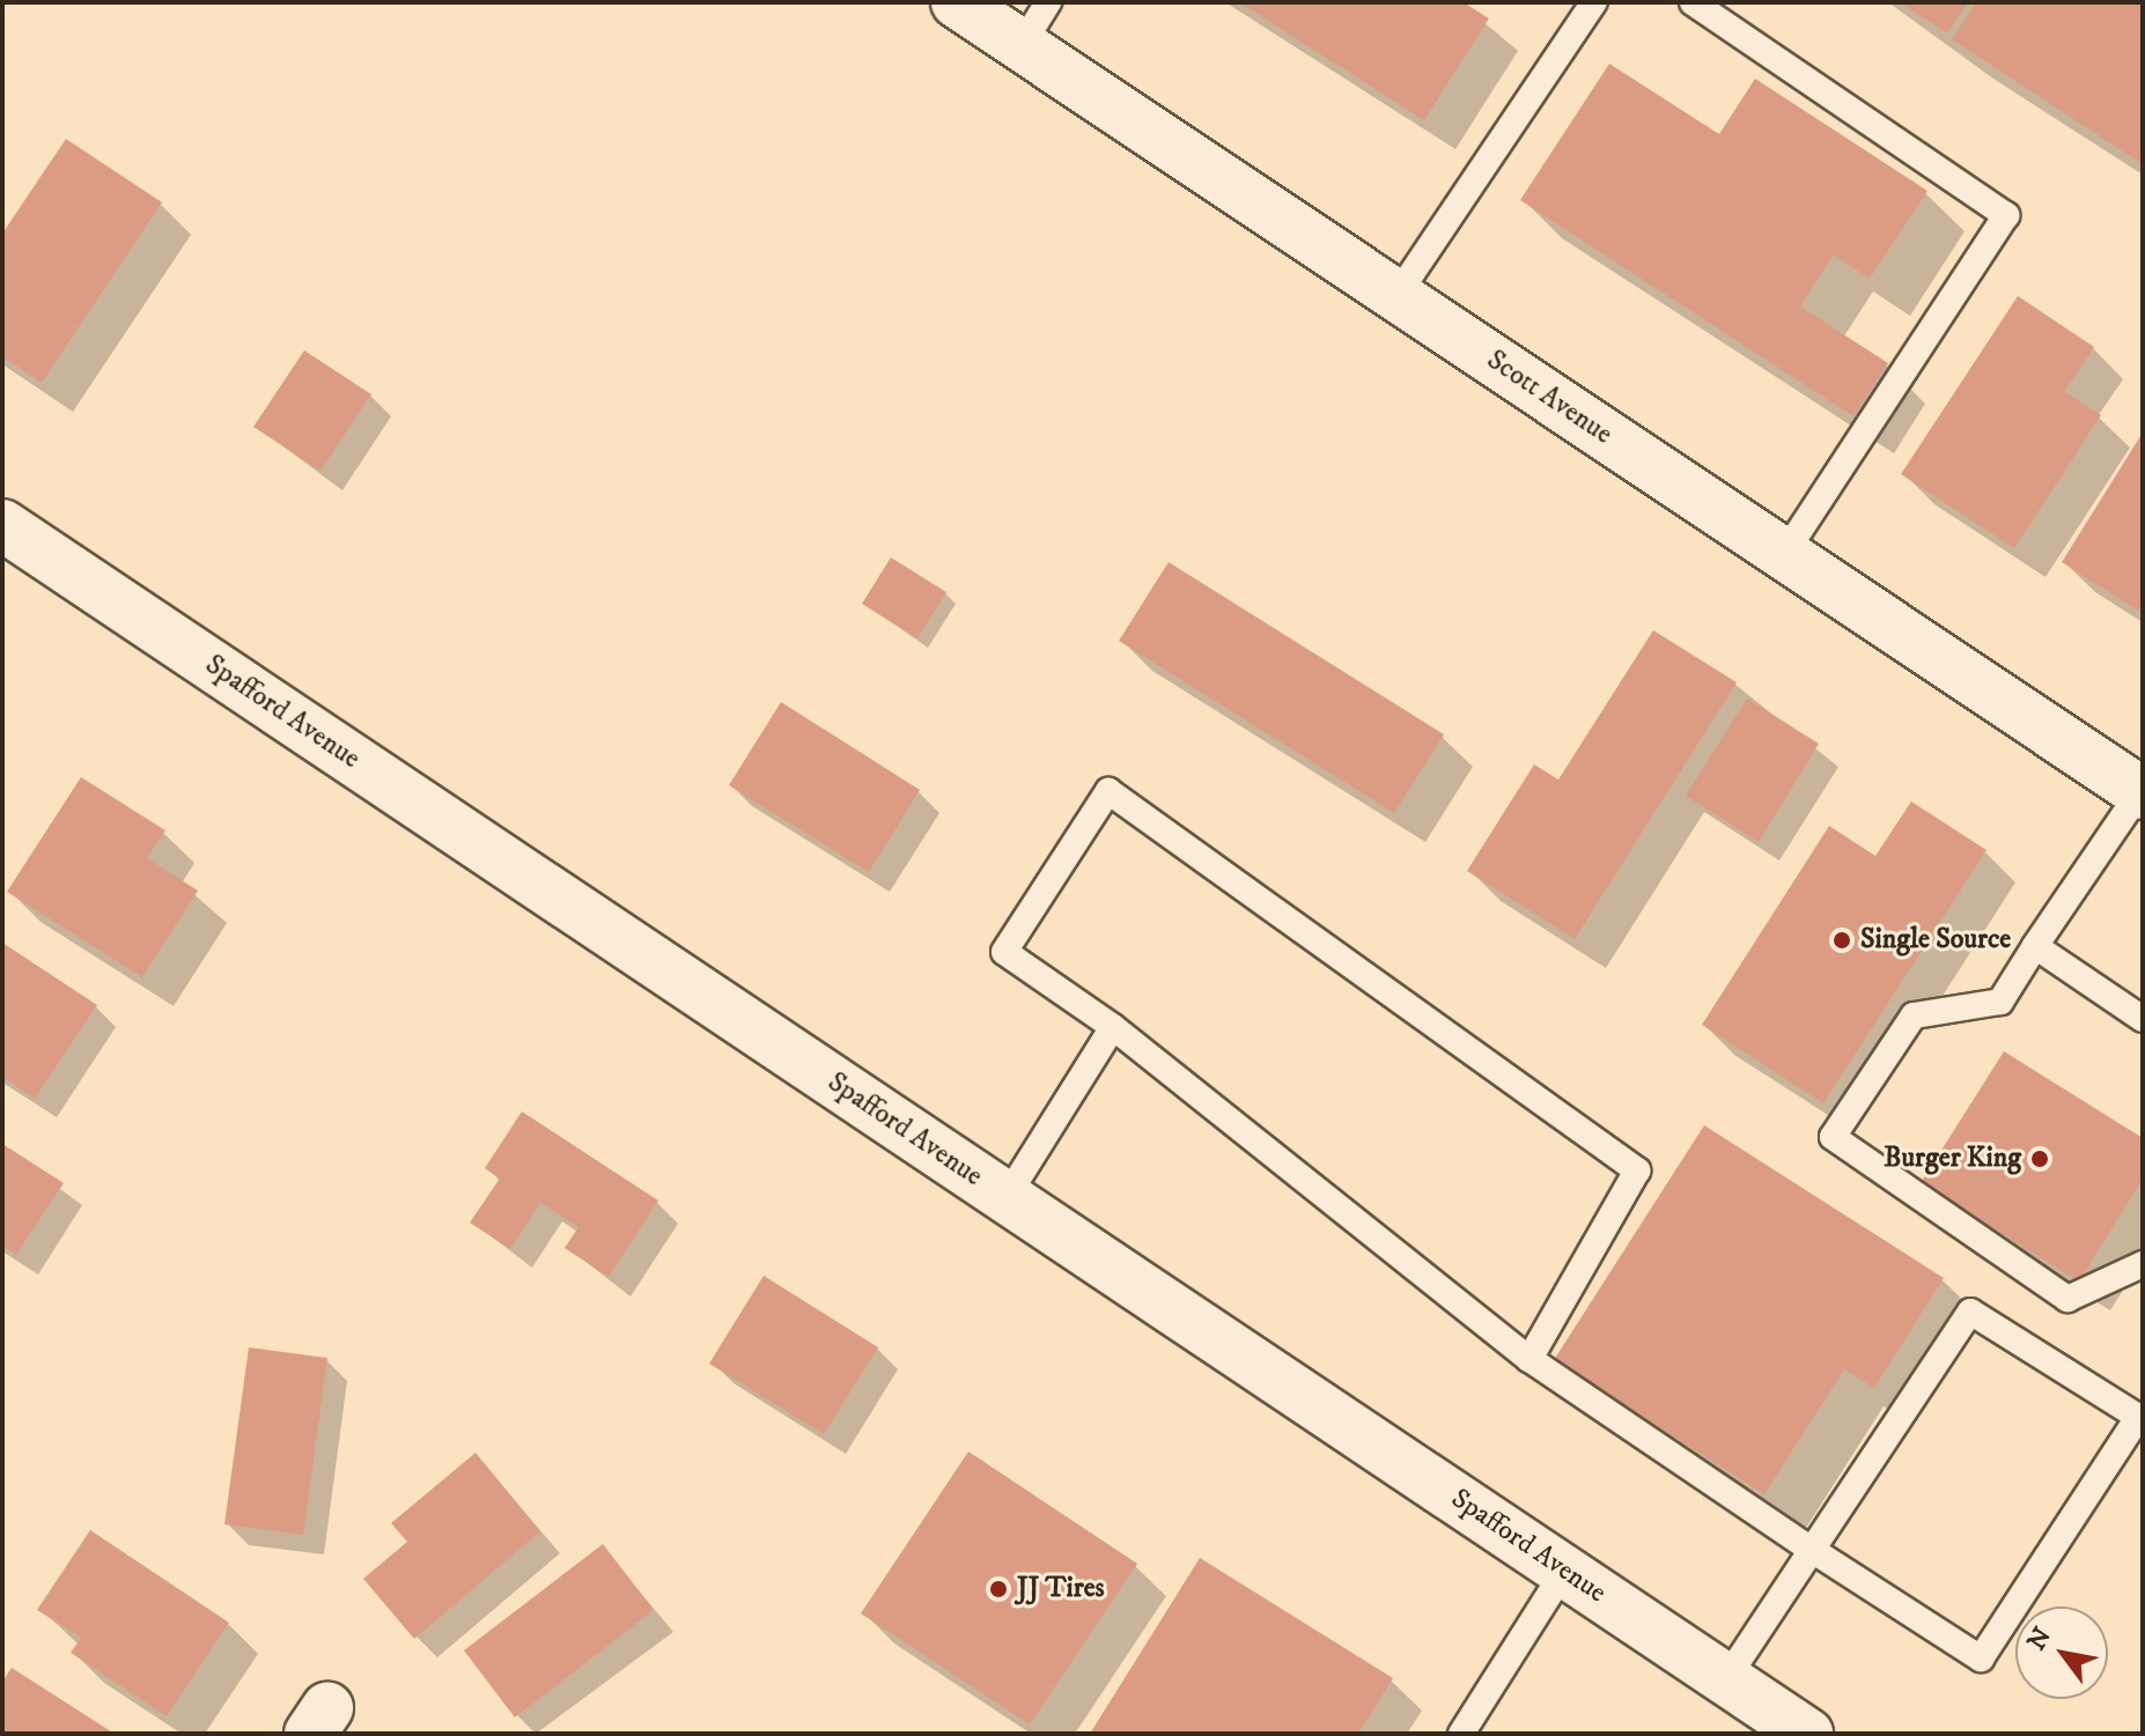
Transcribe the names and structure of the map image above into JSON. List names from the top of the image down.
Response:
{
  "streets": {
    "street": ["Scott Avenue", "Spafford Avenue"]
  },
  "places": ["Single Source", "Burger King", "JJ Tires"],
  "north": "top left"
}
